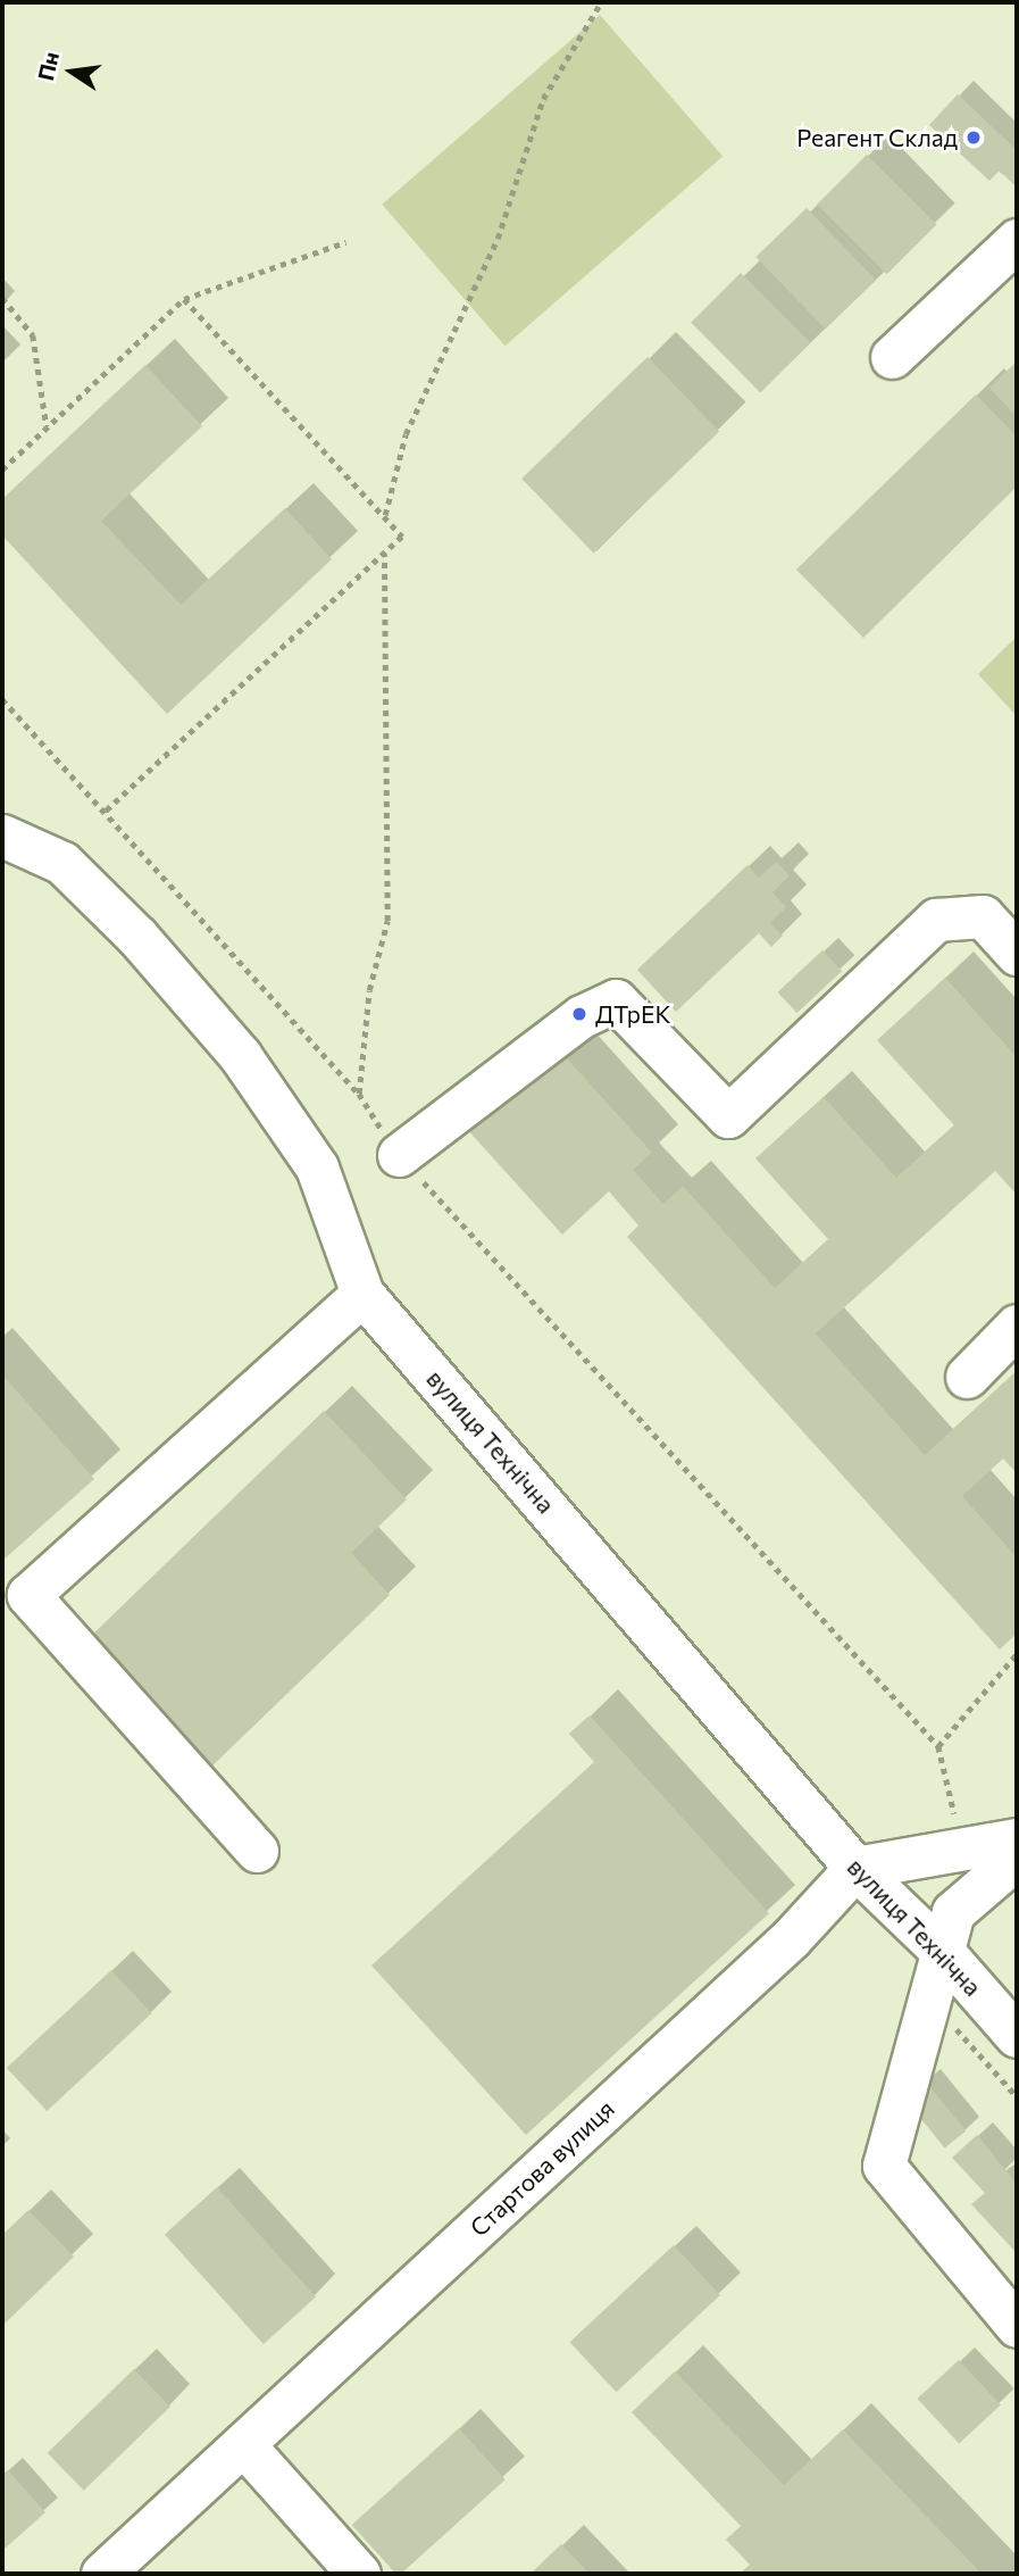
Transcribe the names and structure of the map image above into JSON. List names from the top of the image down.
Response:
{
  "streets": {
    "street": ["вулиця Технічна", "Стартова вулиця"]
  },
  "crossings": [
    ["вулиця Технічна", "Стартова вулиця"]
  ],
  "places": ["Реагент Склад", "ДТрЕК"],
  "north": "left"
}
